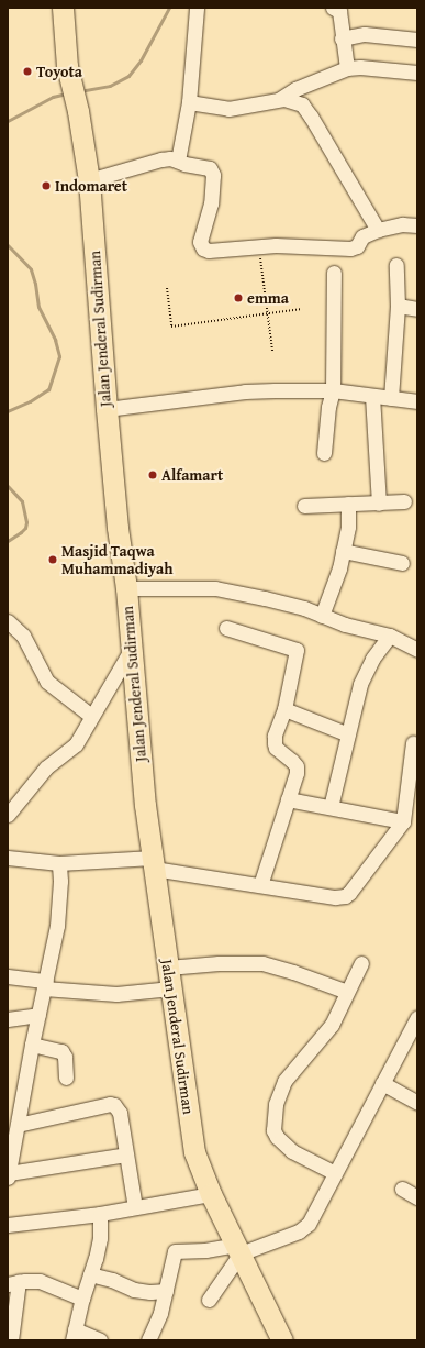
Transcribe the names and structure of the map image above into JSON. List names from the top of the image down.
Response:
{
  "streets": {
    "highway": ["Jalan Jenderal Sudirman"]
  },
  "places": [
    "Toyota",
    "Indomaret",
    "emma",
    "Alfamart",
    "Masjid Taqwa Muhammadiyah"
  ]
}
